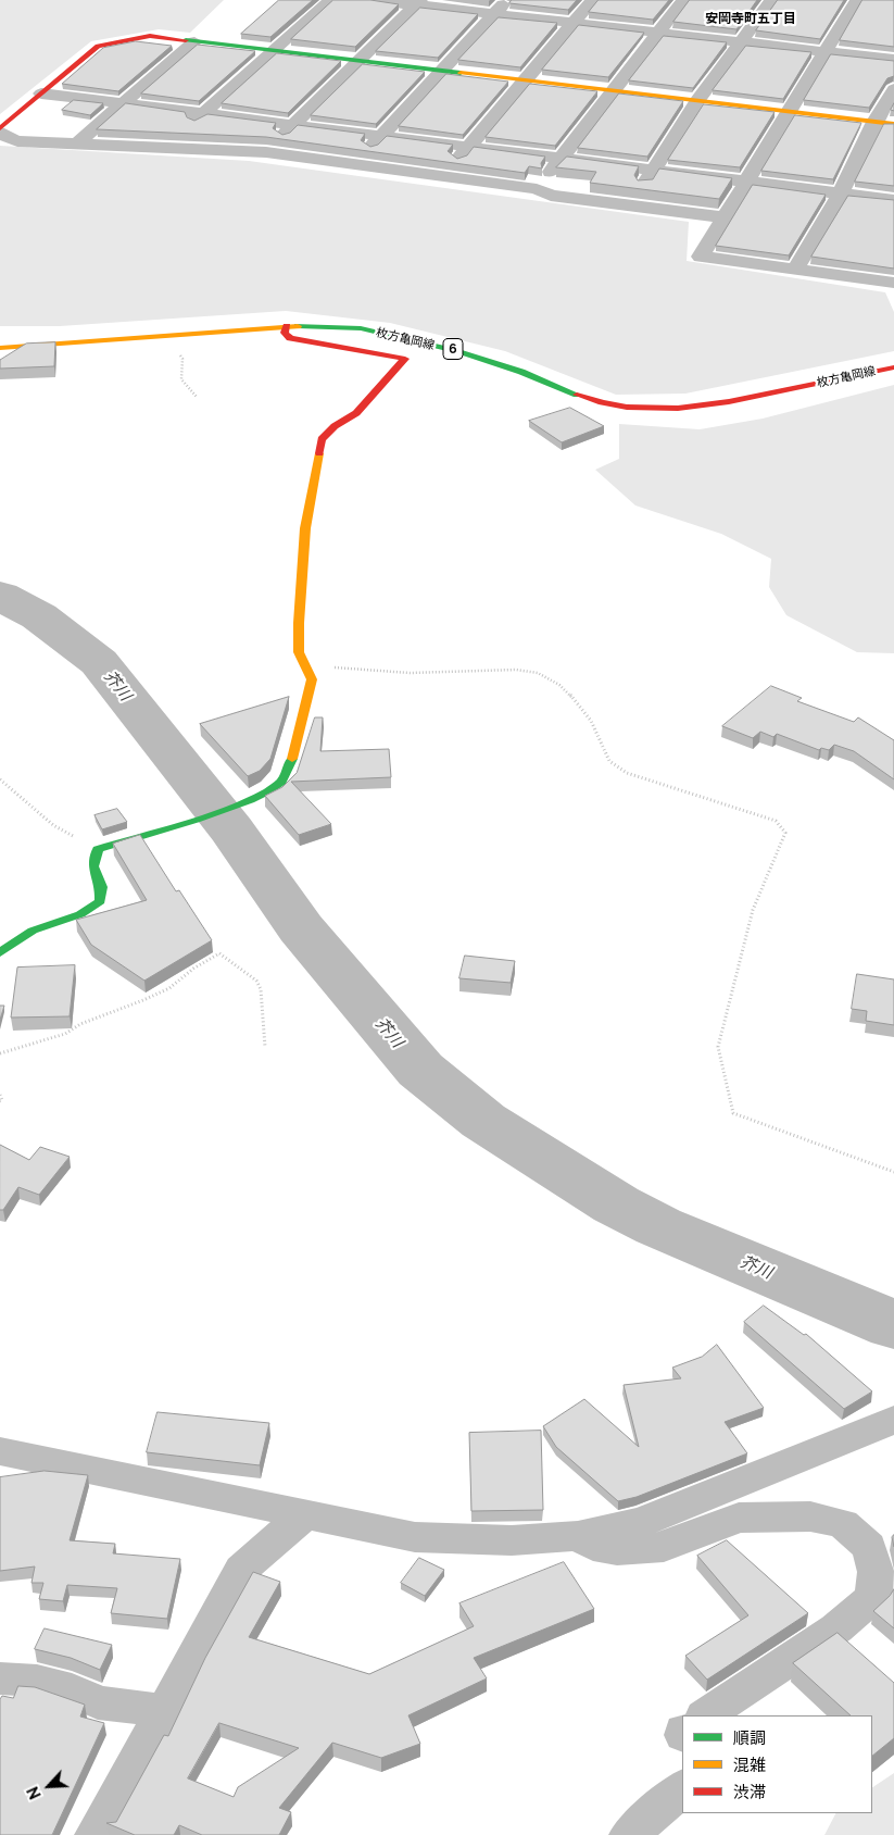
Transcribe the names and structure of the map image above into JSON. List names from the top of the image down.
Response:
{
  "streets": {
    "street": ["枚方亀岡線", "6"]
  },
  "districts": ["安岡寺町五丁目"],
  "water": ["芥川"],
  "legend": ["順調", "混雑", "渋滞"],
  "north": "bottom left"
}
